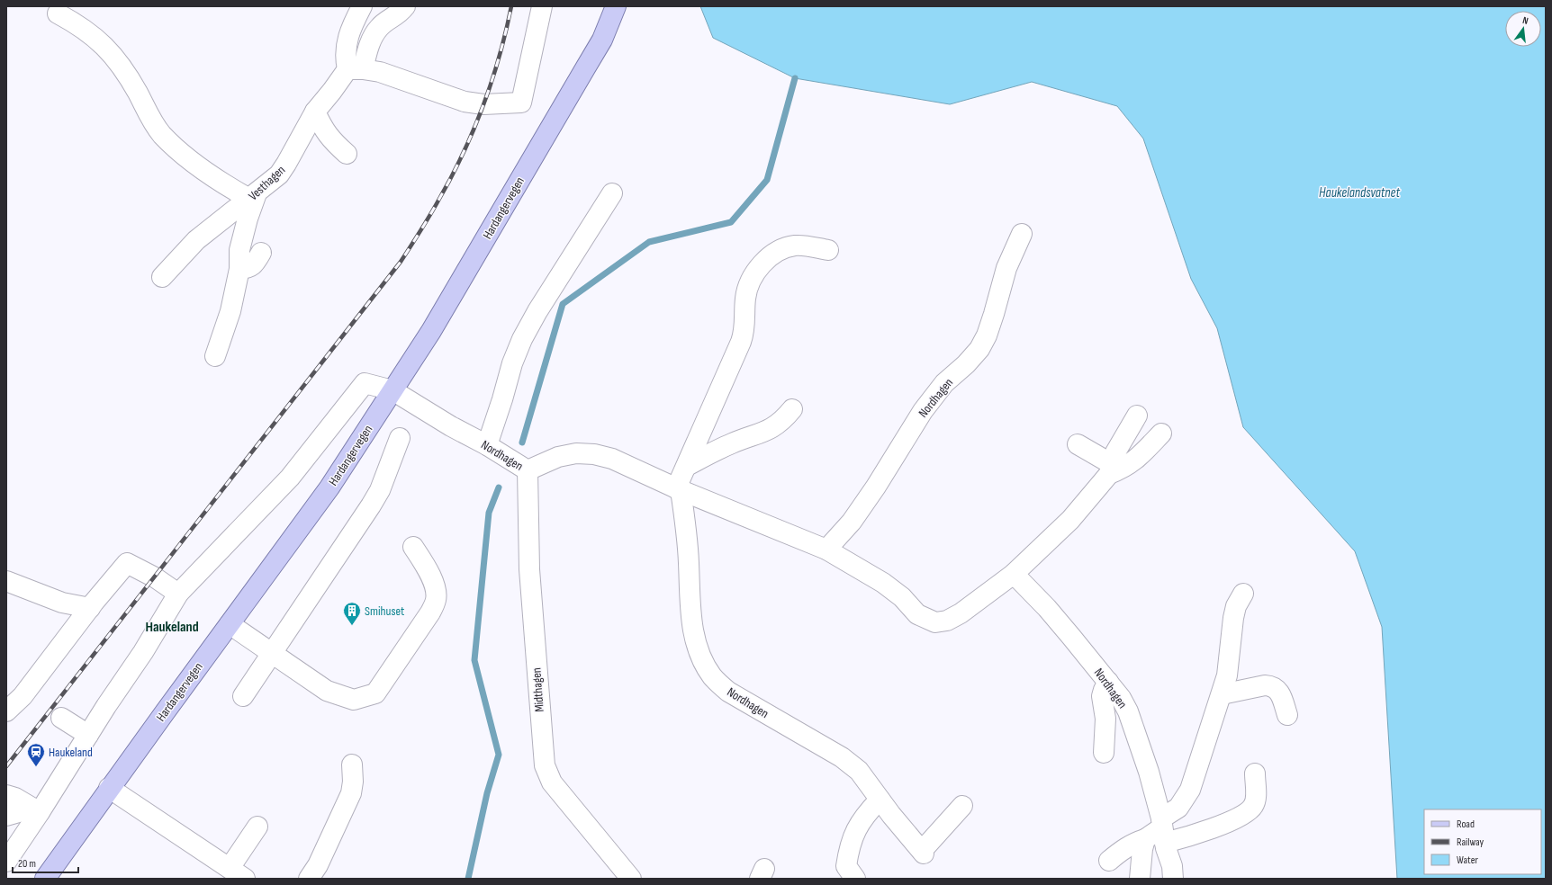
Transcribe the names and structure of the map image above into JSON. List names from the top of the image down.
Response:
{
  "streets": {
    "main road": ["Hardangervegen"],
    "street": ["Vesthagen", "Nordhagen", "Midthagen"]
  },
  "crossings": [
    ["Hardangervegen", "Nordhagen"],
    ["Nordhagen", "Midthagen"]
  ],
  "districts": ["Haukeland"],
  "water": ["Haukelandsvatnet"],
  "places": {
    "building": ["Smihuset"],
    "station": ["Haukeland"]
  },
  "legend": ["Road", "Railway", "Water"],
  "scale_bar": "20 m",
  "north": "top"
}
